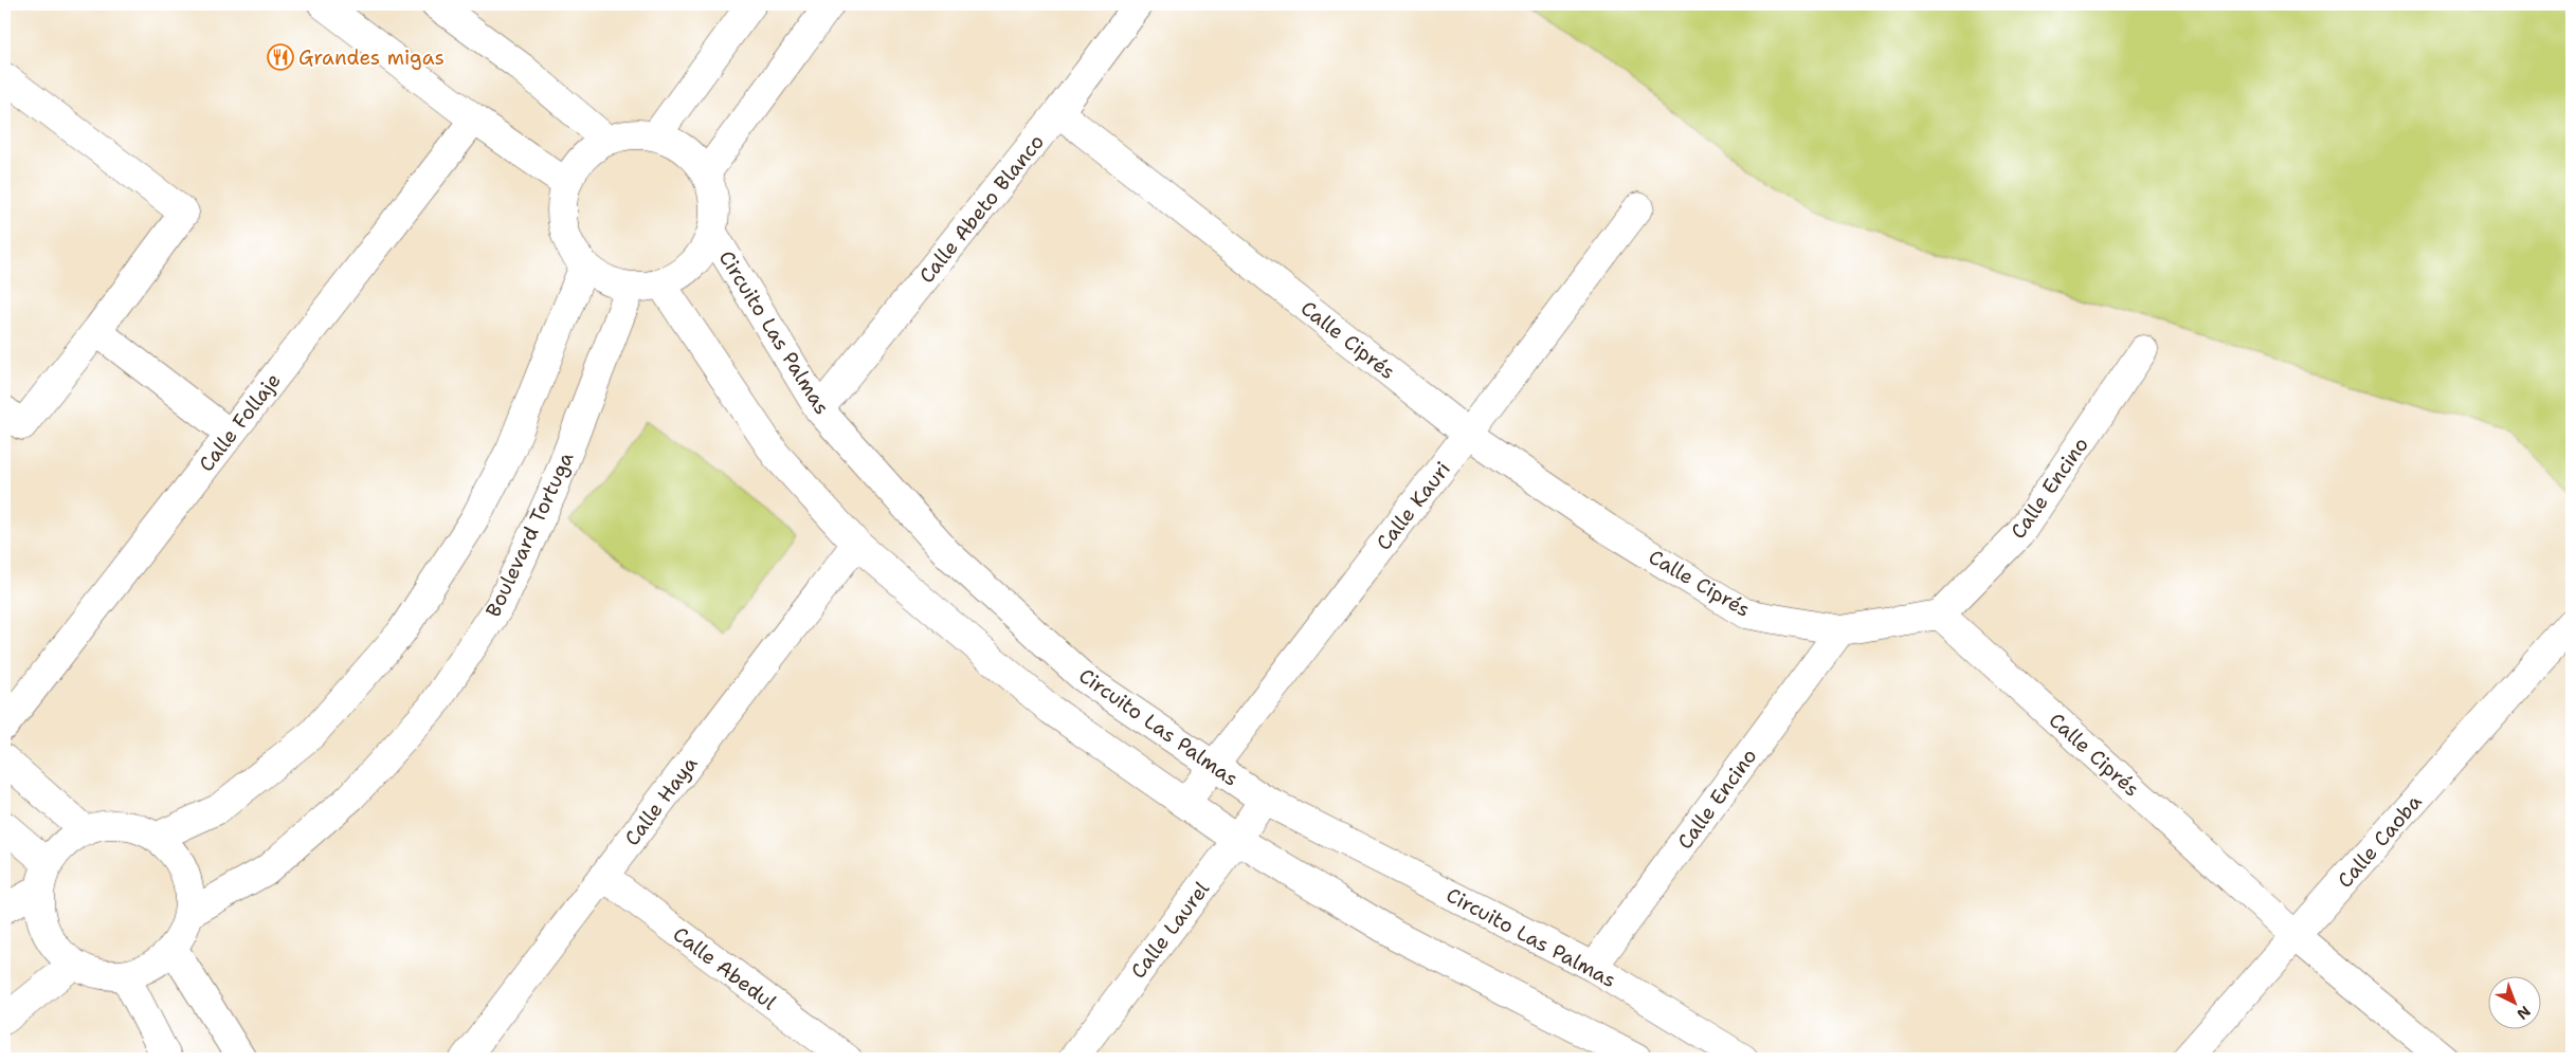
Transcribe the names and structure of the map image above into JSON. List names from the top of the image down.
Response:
{
  "streets": {
    "street": [
      "Calle Abeto Blanco",
      "Circuito Las Palmas",
      "Calle Ciprés",
      "Calle Follaje",
      "Calle Encino",
      "Calle Kauri",
      "Boulevard Tortuga",
      "Calle Haya",
      "Calle Caoba",
      "Calle Laurel",
      "Calle Abedul"
    ]
  },
  "crossings": [
    ["Calle Abeto Blanco", "Circuito Las Palmas"],
    ["Calle Abeto Blanco", "Calle Ciprés"],
    ["Circuito Las Palmas", "Calle Encino"],
    ["Circuito Las Palmas", "Calle Kauri"],
    ["Circuito Las Palmas", "Boulevard Tortuga"],
    ["Circuito Las Palmas", "Calle Laurel"],
    ["Calle Ciprés", "Calle Encino"],
    ["Calle Ciprés", "Calle Kauri"],
    ["Calle Ciprés", "Calle Caoba"],
    ["Calle Haya", "Calle Abedul"]
  ],
  "places": {
    "restaurant": ["Grandes migas"]
  },
  "north": "bottom right"
}
